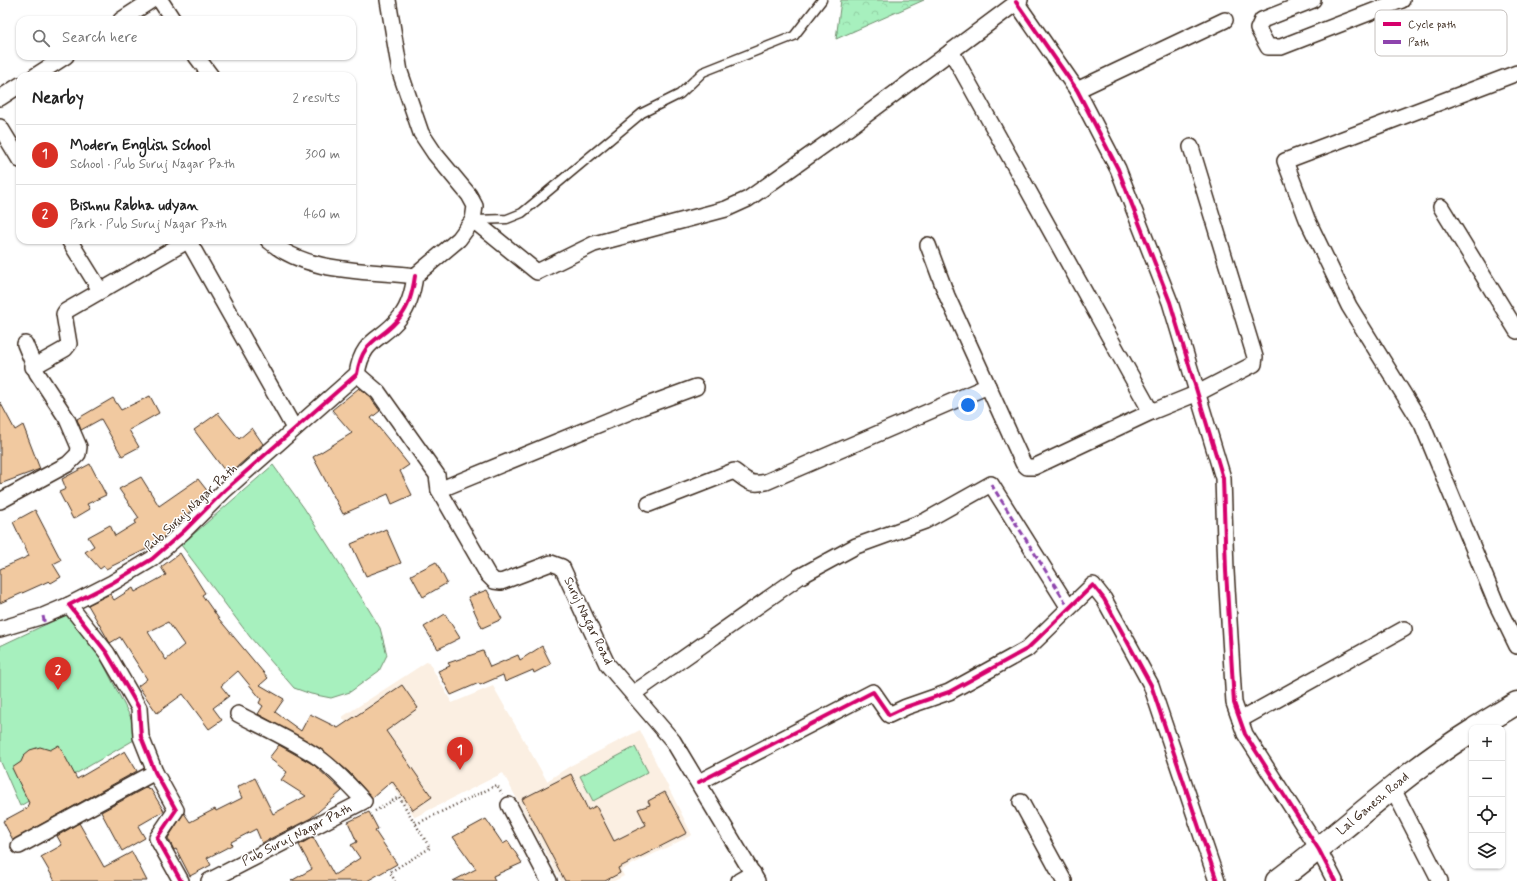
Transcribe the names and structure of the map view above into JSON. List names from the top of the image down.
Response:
{
  "streets": {
    "main road": ["Lal Ganesh Road"],
    "street": ["Pub Suruj Nagar Path", "Suruj Nagar Road"]
  },
  "crossings": [
    ["Pub Suruj Nagar Path", "Suruj Nagar Road"]
  ],
  "legend": ["Cycle path", "Path"],
  "page": {
    "search": "Search here",
    "heading": ["Nearby", "2 results"],
    "list": [
      {
        "mark": "1",
        "name": "Modern English School",
        "note": "School · Pub Suruj Nagar Path",
        "value": "300 m"
      },
      {
        "mark": "2",
        "name": "Bishnu Rabha udyan",
        "note": "Park · Pub Suruj Nagar Path",
        "value": "460 m"
      }
    ],
    "pins": ["2", "1"],
    "map_buttons": ["+", "−"]
  }
}
